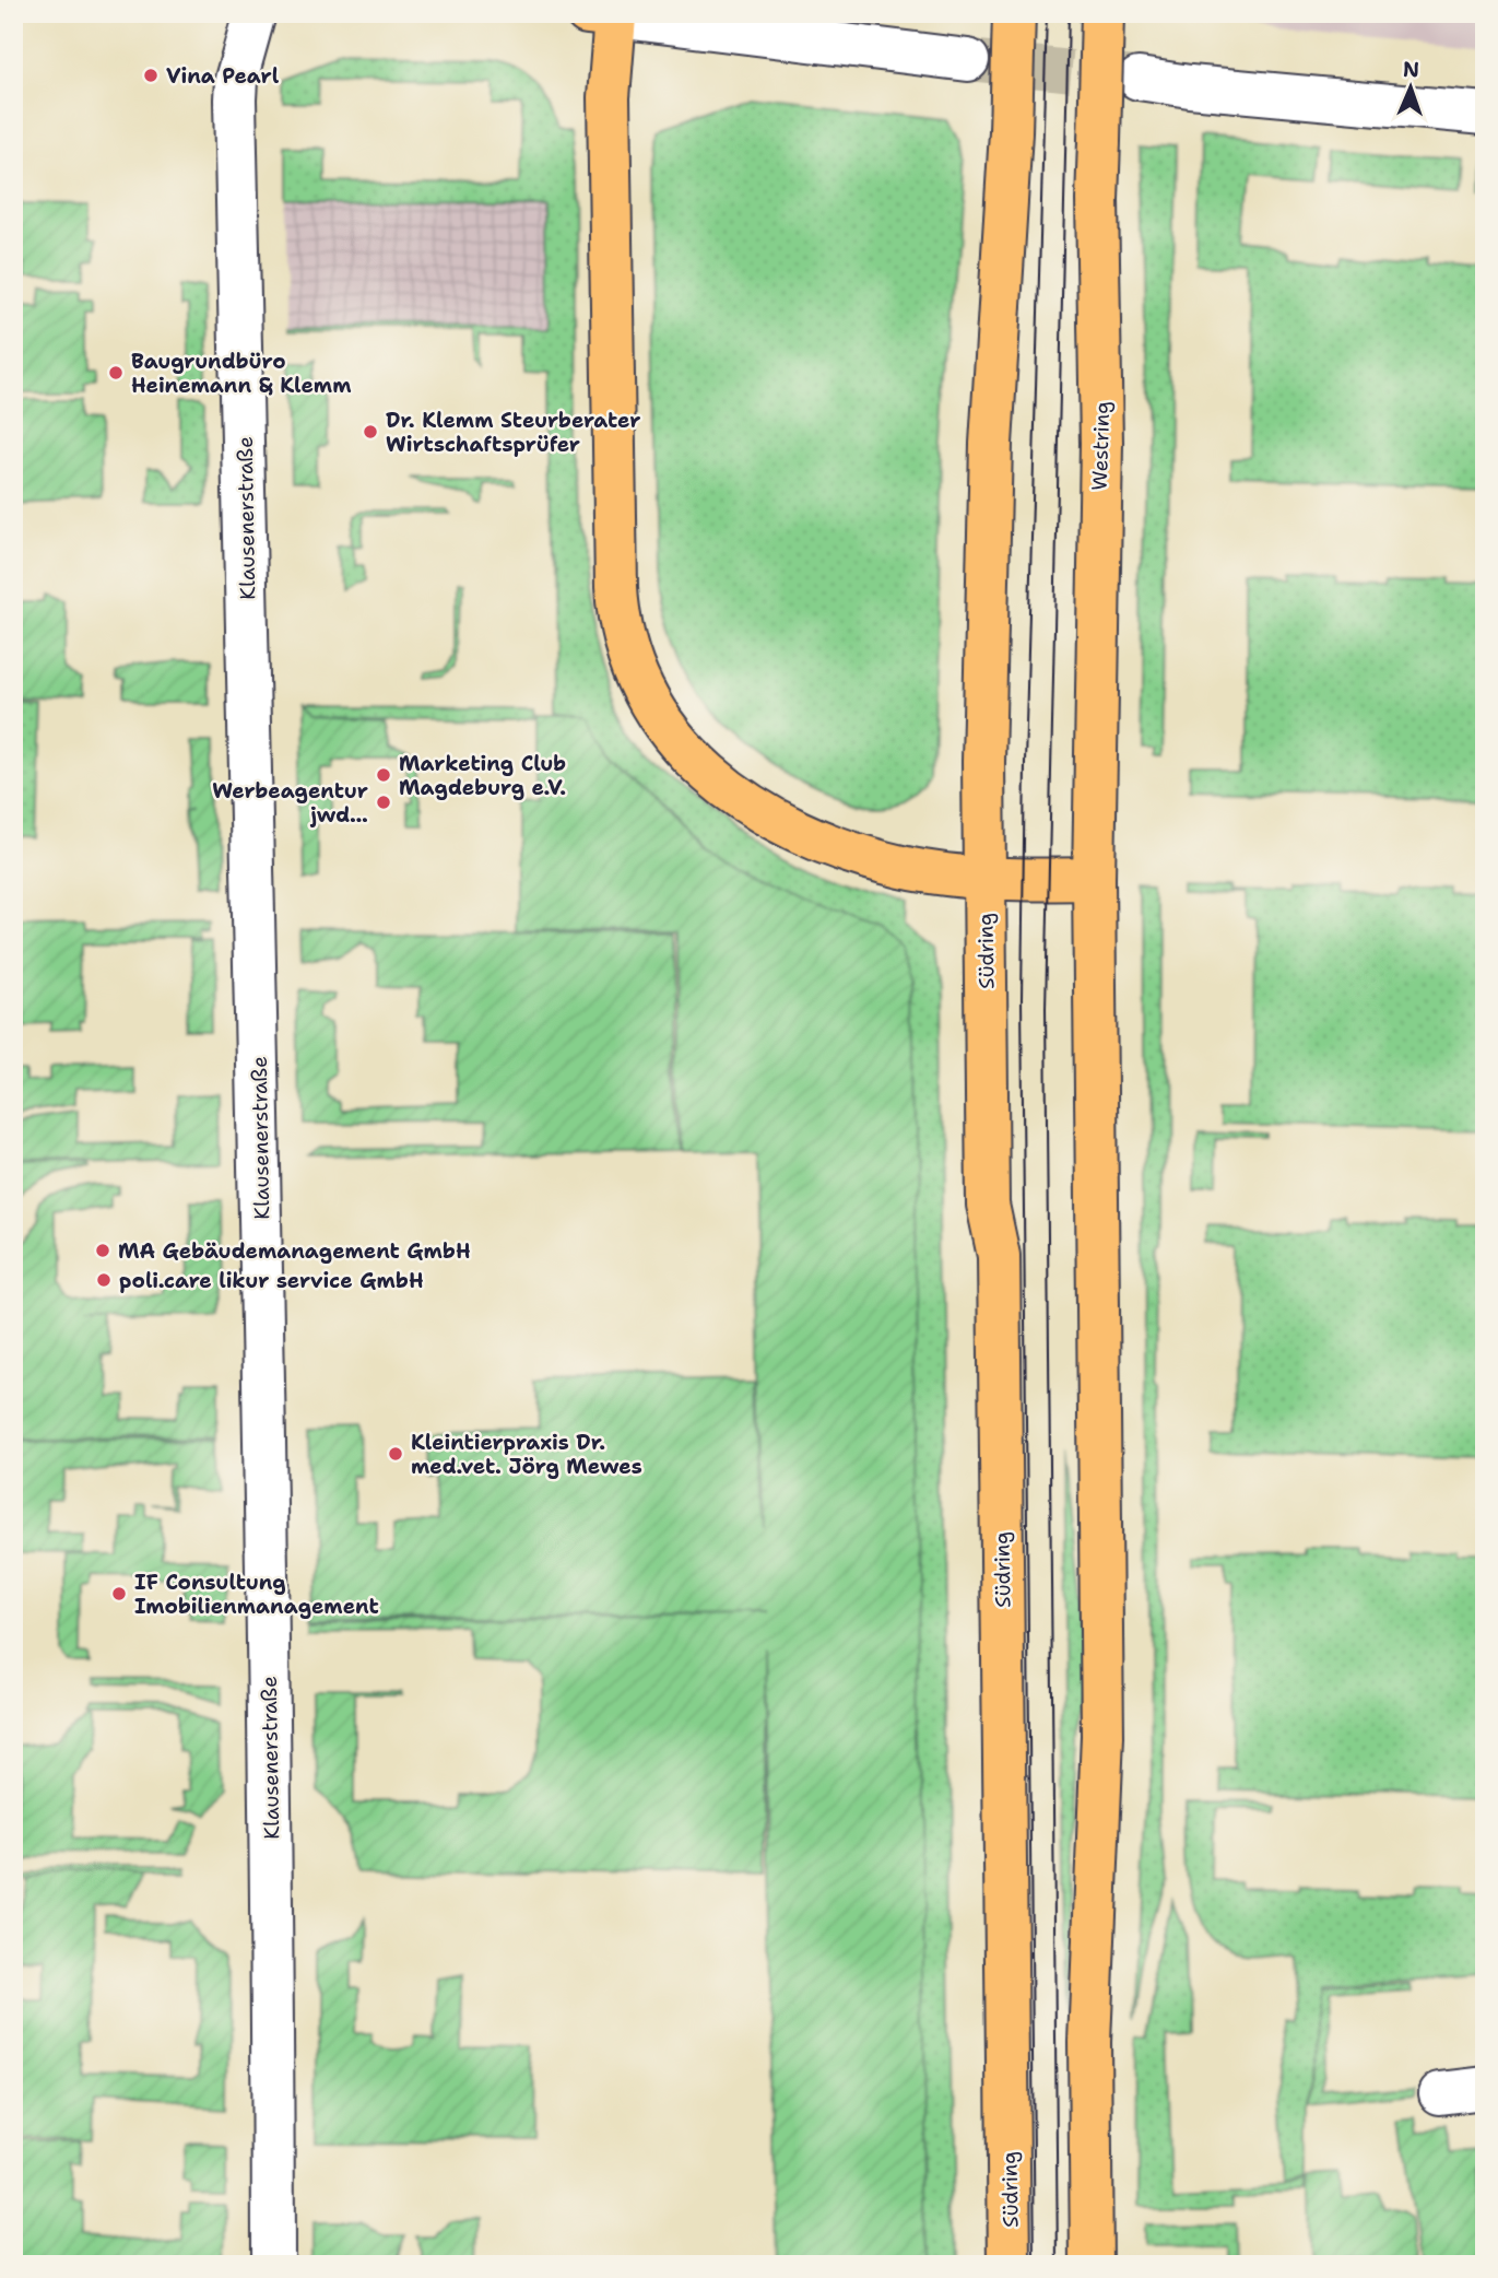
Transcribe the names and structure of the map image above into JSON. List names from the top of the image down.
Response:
{
  "streets": {
    "main road": ["Westring", "Südring"],
    "street": ["Klausenerstraße"]
  },
  "places": [
    "Vina Pearl",
    "Baugrundbüro Heinemann & Klemm",
    "Dr. Klemm Steurberater Wirtschaftsprüfer",
    "Marketing Club Magdeburg e.V.",
    "Werbeagentur jwd...",
    "MA Gebäudemanagement GmbH",
    "poli.care likur service GmbH",
    "Kleintierpraxis Dr. med.vet. Jörg Mewes",
    "IF Consultung Imobilienmanagement"
  ],
  "north": "top"
}
